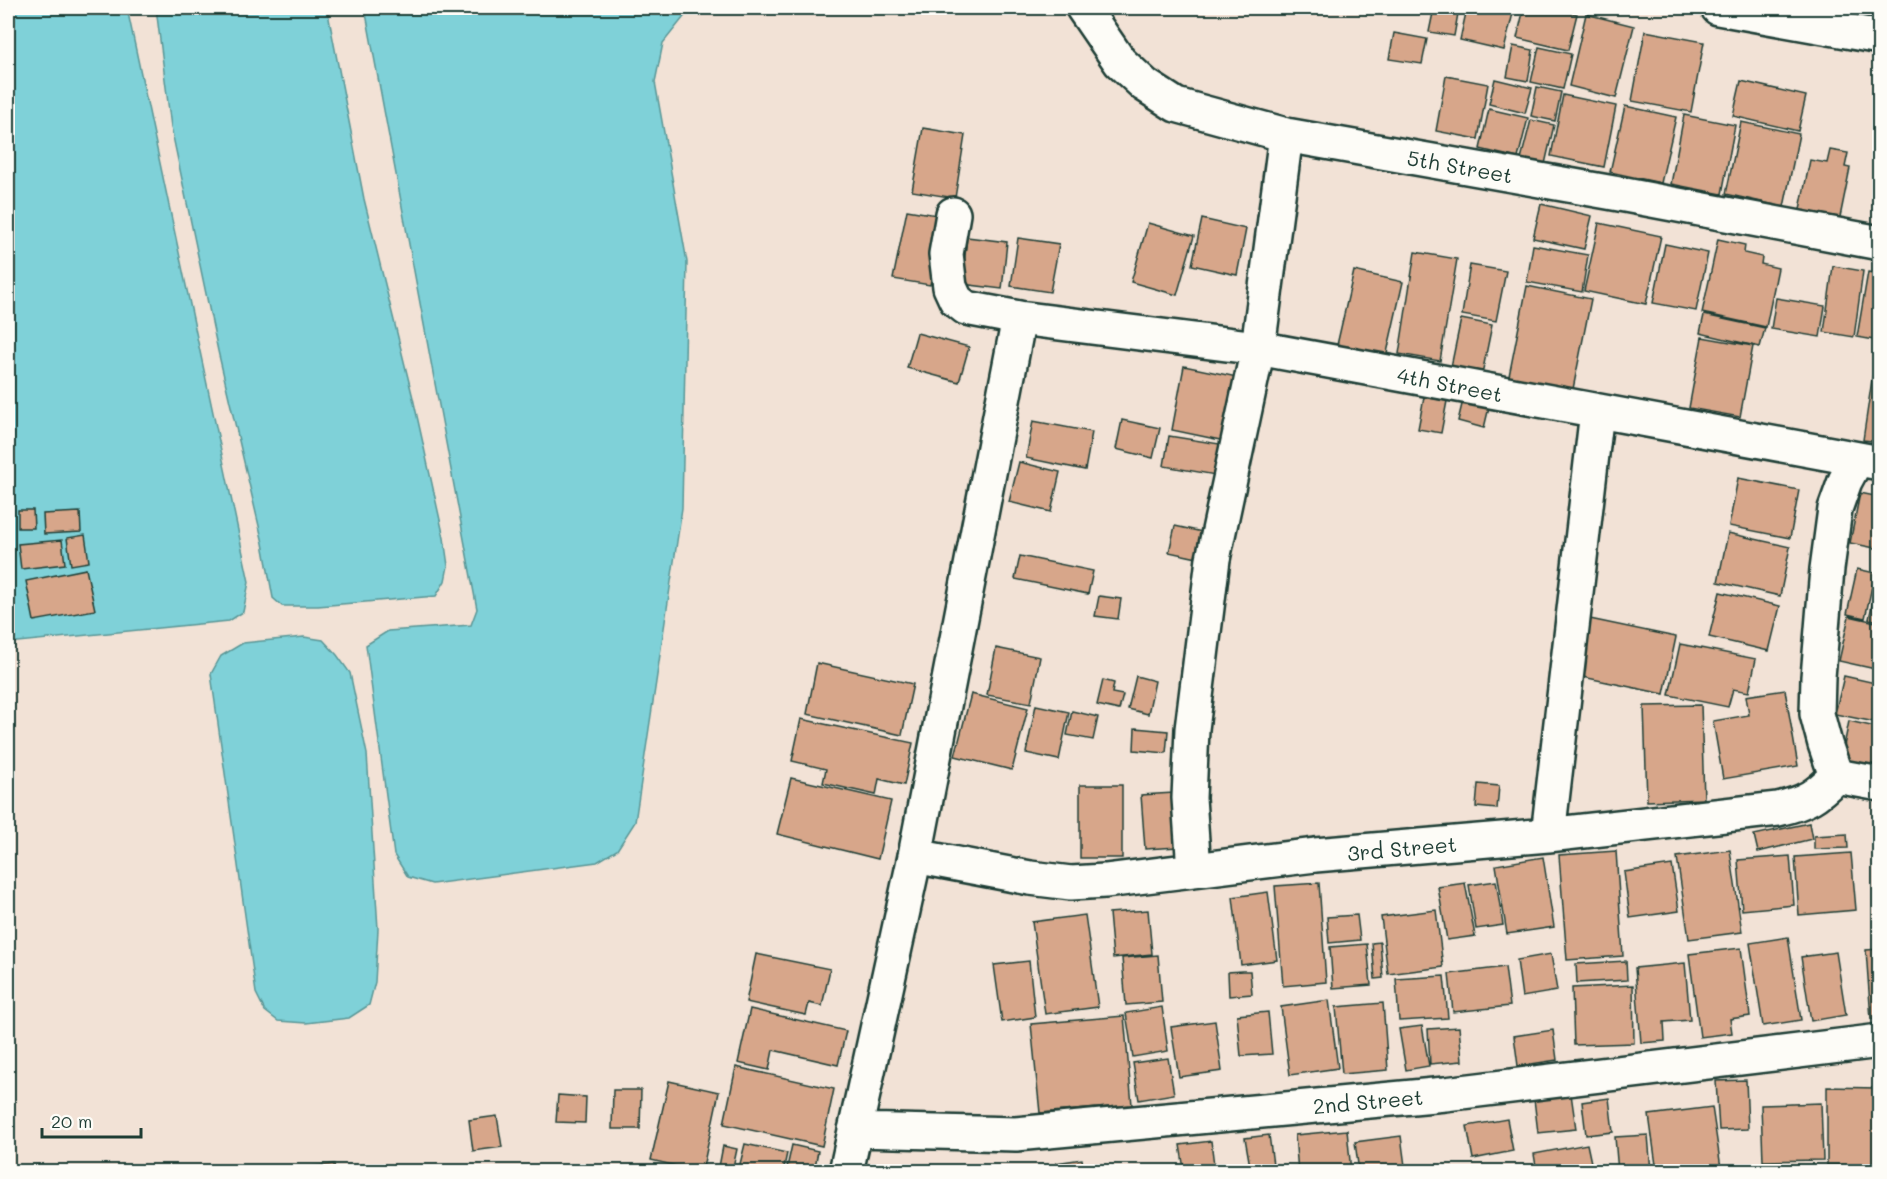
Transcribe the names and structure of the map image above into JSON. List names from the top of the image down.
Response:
{
  "streets": {
    "street": [
      "5th Street",
      "4th Street",
      "3rd Street",
      "2nd Street"
    ]
  },
  "scale_bar": "20 m"
}
